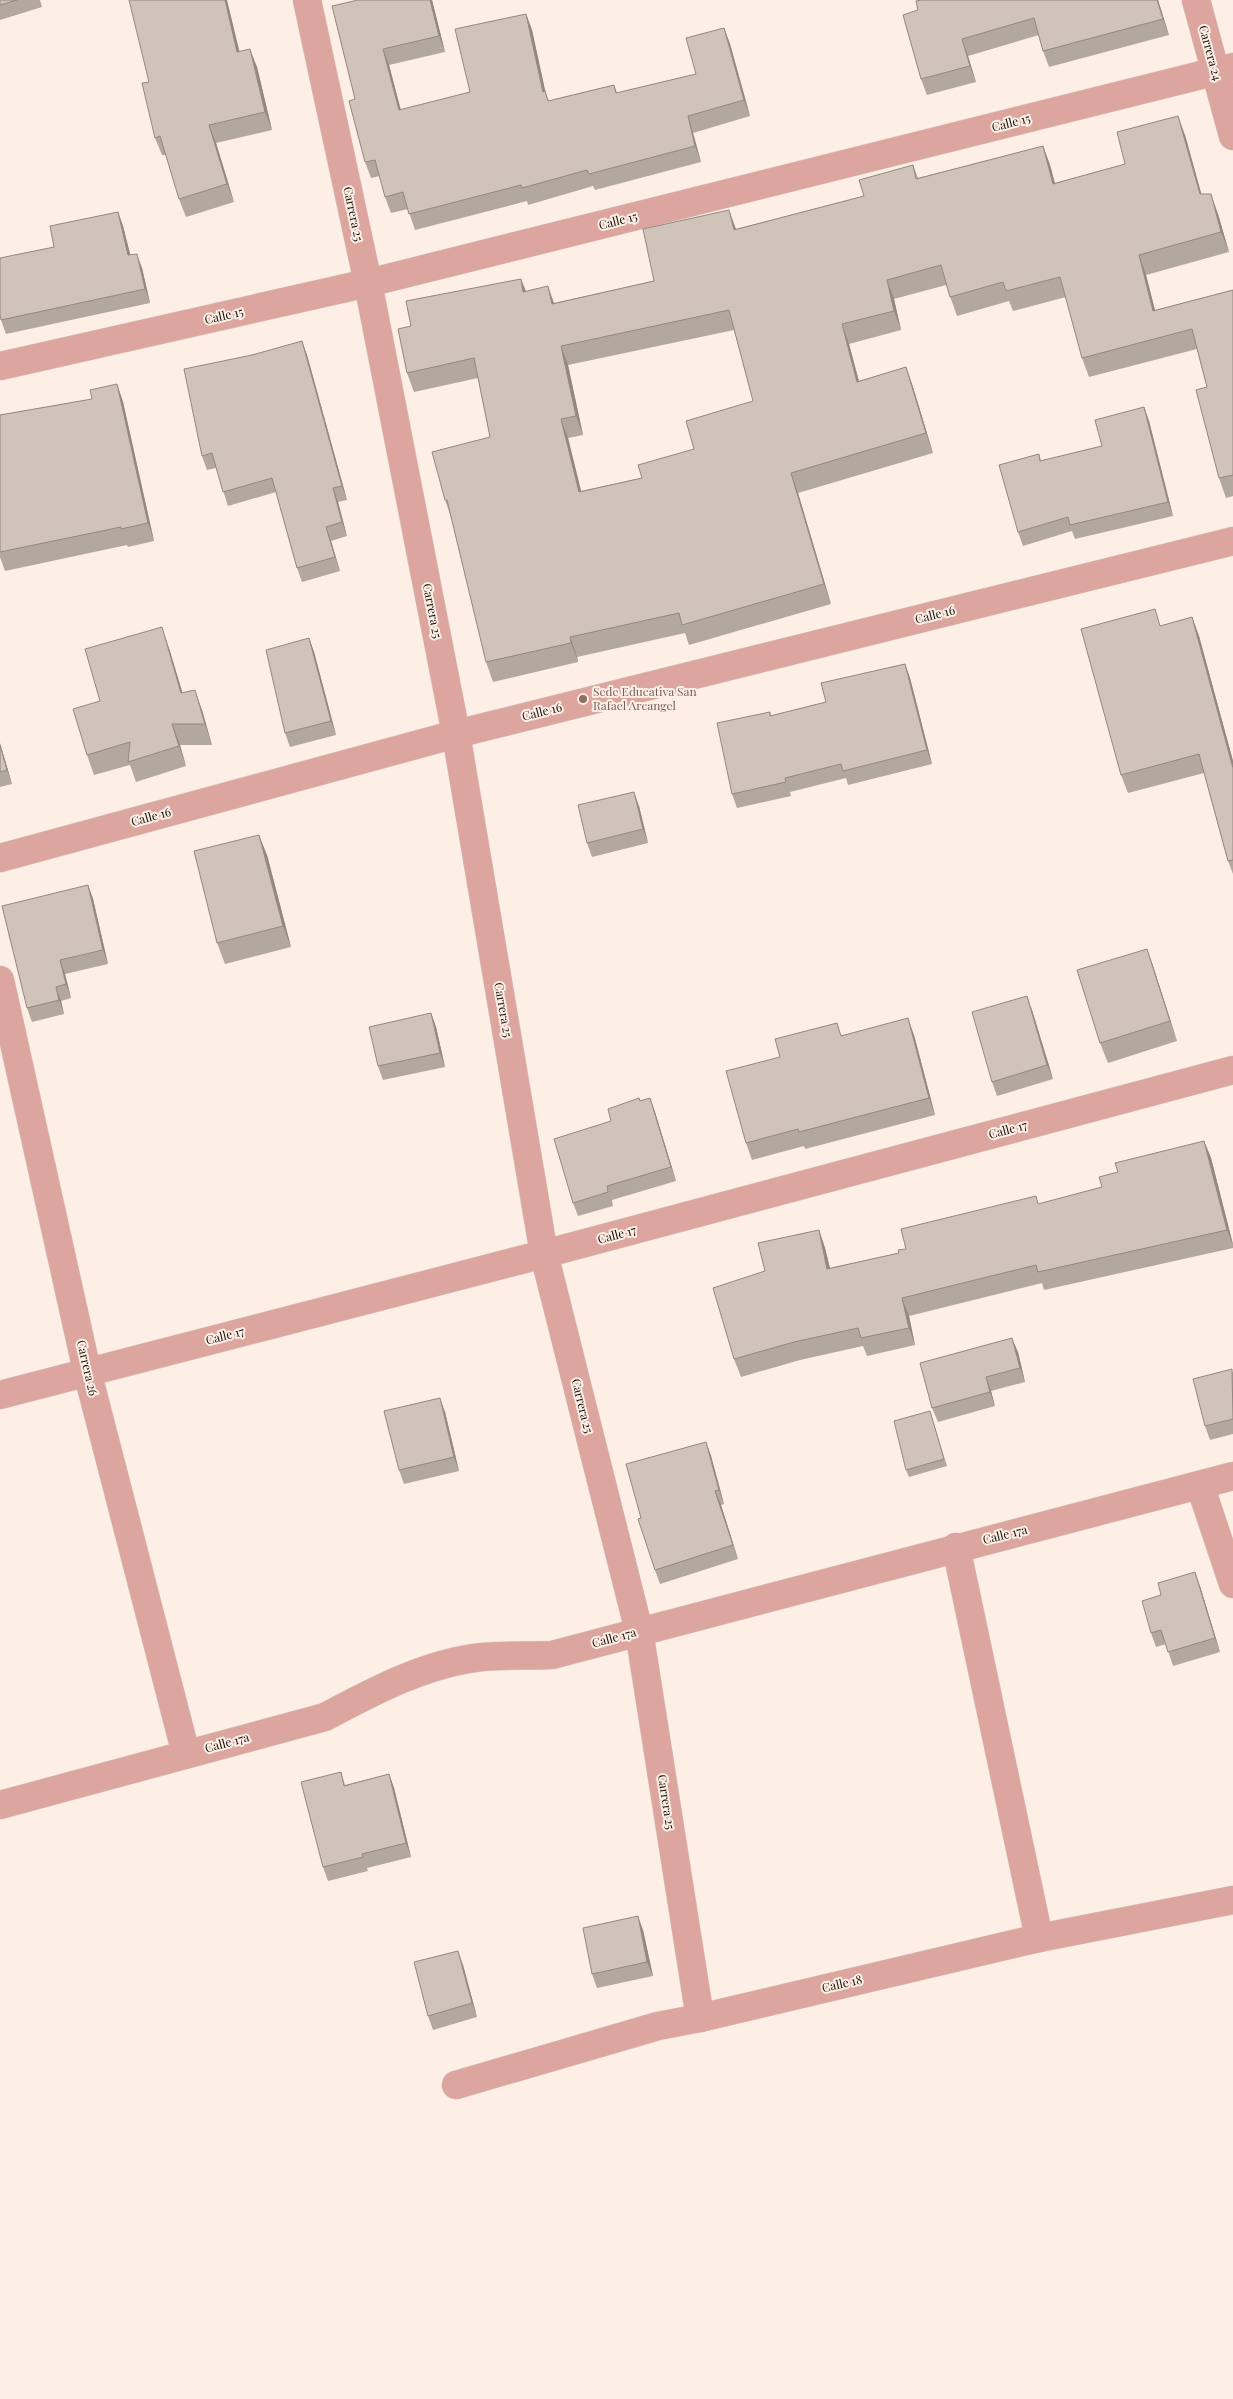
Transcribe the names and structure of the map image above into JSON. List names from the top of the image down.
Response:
{
  "streets": {
    "street": [
      "Carrera 24",
      "Calle 15",
      "Carrera 25",
      "Calle 16",
      "Calle 17",
      "Carrera 26",
      "Calle 17a",
      "Calle 18"
    ]
  },
  "crossings": [
    ["Carrera 24", "Calle 15"],
    ["Calle 15", "Carrera 25"],
    ["Carrera 25", "Calle 16"],
    ["Carrera 25", "Calle 17"],
    ["Carrera 25", "Calle 17a"],
    ["Carrera 25", "Calle 18"],
    ["Calle 17", "Carrera 26"],
    ["Carrera 26", "Calle 17a"]
  ],
  "places": ["Sede Educativa San Rafael Arcangel"]
}
